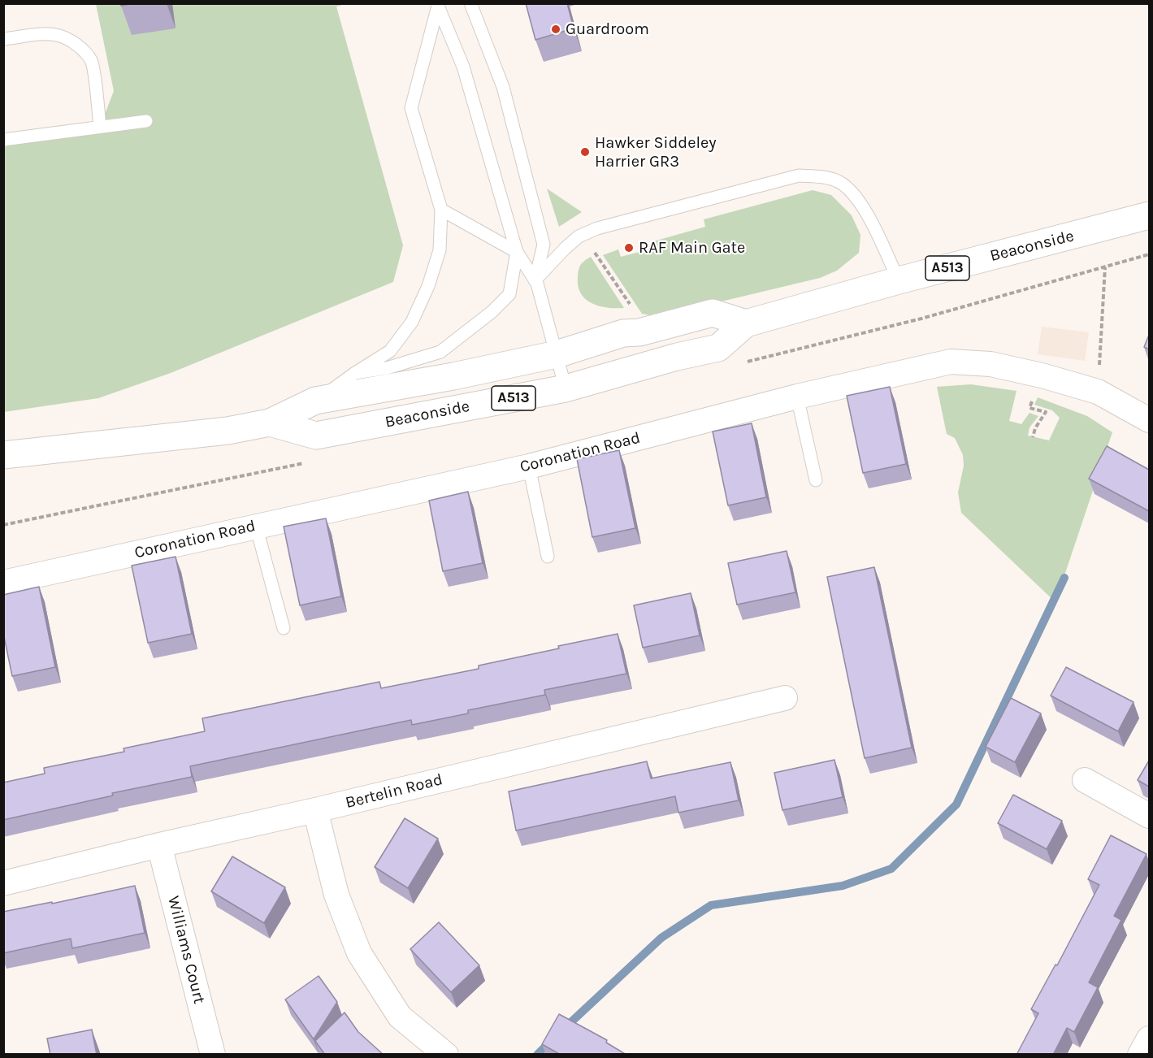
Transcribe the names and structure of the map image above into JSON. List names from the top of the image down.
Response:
{
  "streets": {
    "highway": ["Beaconside", "A513"],
    "street": ["Coronation Road", "Bertelin Road", "Williams Court"]
  },
  "crossings": [
    ["Bertelin Road", "Williams Court"]
  ],
  "places": ["Guardroom", "Hawker Siddeley Harrier GR3", "RAF Main Gate"]
}
